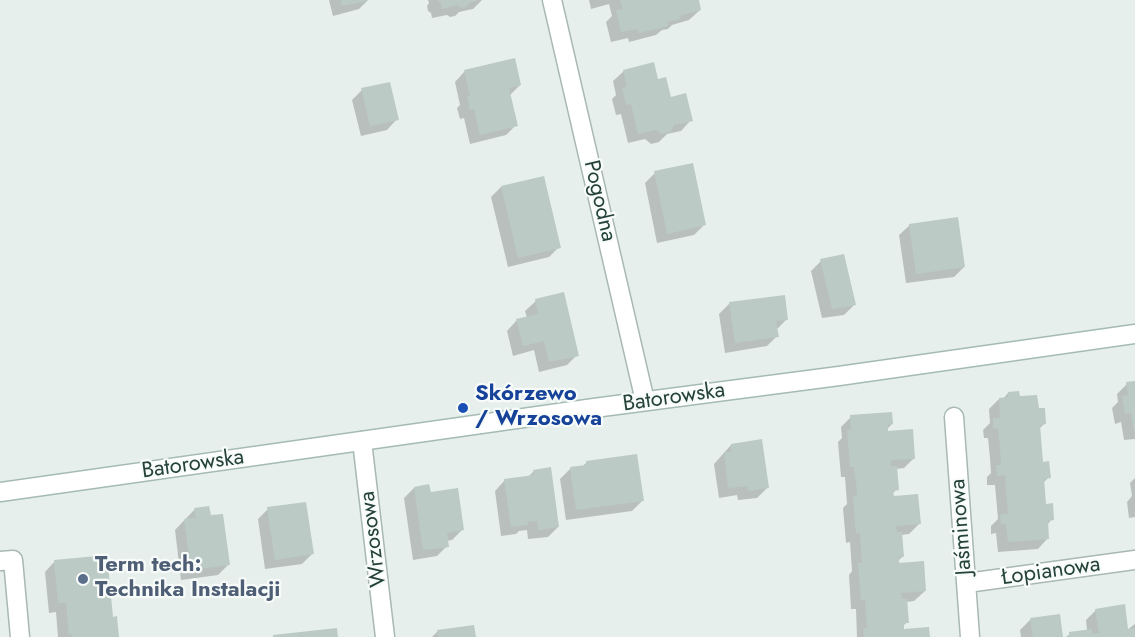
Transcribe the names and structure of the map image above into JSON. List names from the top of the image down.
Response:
{
  "streets": {
    "street": [
      "Pogodna",
      "Batorowska",
      "Jaśminowa",
      "Wrzosowa",
      "Łopianowa"
    ]
  },
  "crossings": [
    ["Pogodna", "Batorowska"],
    ["Batorowska", "Wrzosowa"],
    ["Jaśminowa", "Łopianowa"]
  ],
  "places": ["Skórzewo / Wrzosowa", "Term tech: Technika Instalacji"]
}
